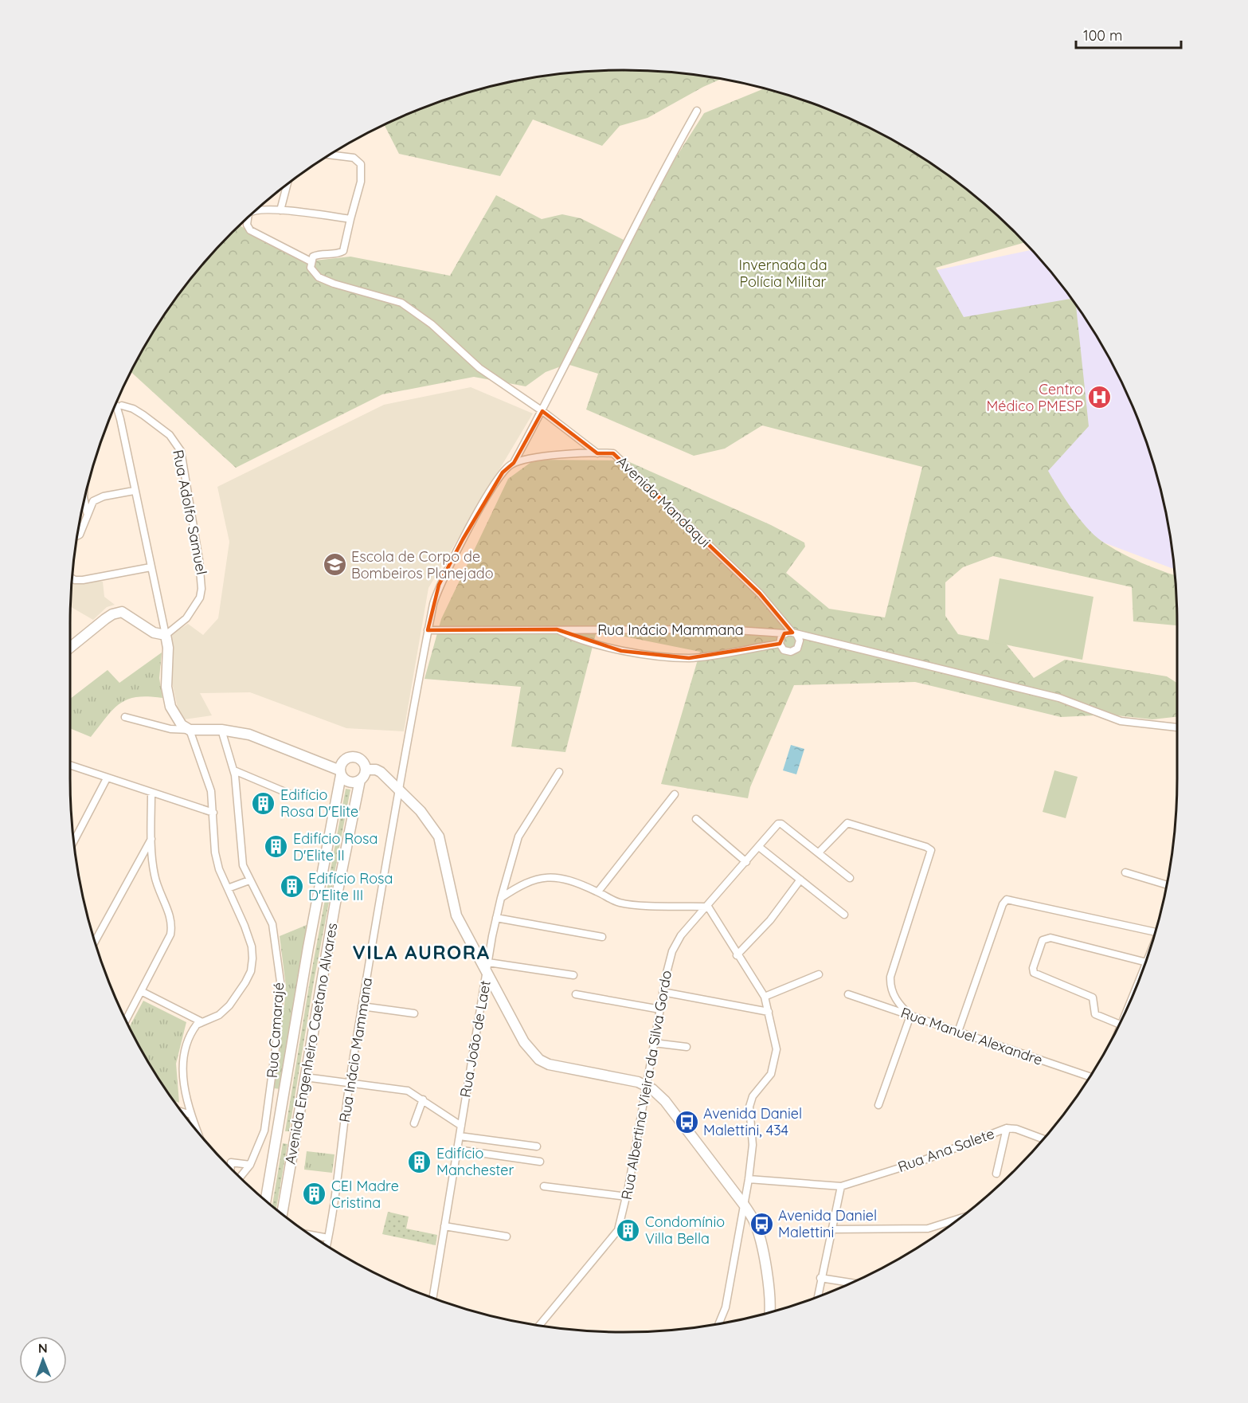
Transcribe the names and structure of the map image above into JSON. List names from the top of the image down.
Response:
{
  "streets": {
    "street": [
      "Avenida Mandaqui",
      "Rua Adolfo Samuel",
      "Rua Inácio Mammana",
      "Rua Camarajé",
      "Rua Manuel Alexandre",
      "Rua João de Laet",
      "Avenida Engenheiro Caetano Alvares",
      "Rua Albertina Vieira da Silva Gordo",
      "Rua Ana Salete"
    ]
  },
  "crossings": [
    ["Avenida Mandaqui", "Rua Inácio Mammana"]
  ],
  "districts": ["VILA AURORA"],
  "parks": ["Invernada da Polícia Militar"],
  "places": {
    "hospital": ["Centro Médico PMESP"],
    "school or university": ["Escola de Corpo de Bombeiros Planejado"],
    "building": [
      "Edifício Rosa D'Elite",
      "Edifício Rosa D'Elite II",
      "Edifício Rosa D'Elite III",
      "Edifício Manchester",
      "CEI Madre Cristina",
      "Condomínio Villa Bella"
    ],
    "bus stop": ["Avenida Daniel Malettini, 434", "Avenida Daniel Malettini"]
  },
  "scale_bar": "100 m",
  "north": "top"
}
